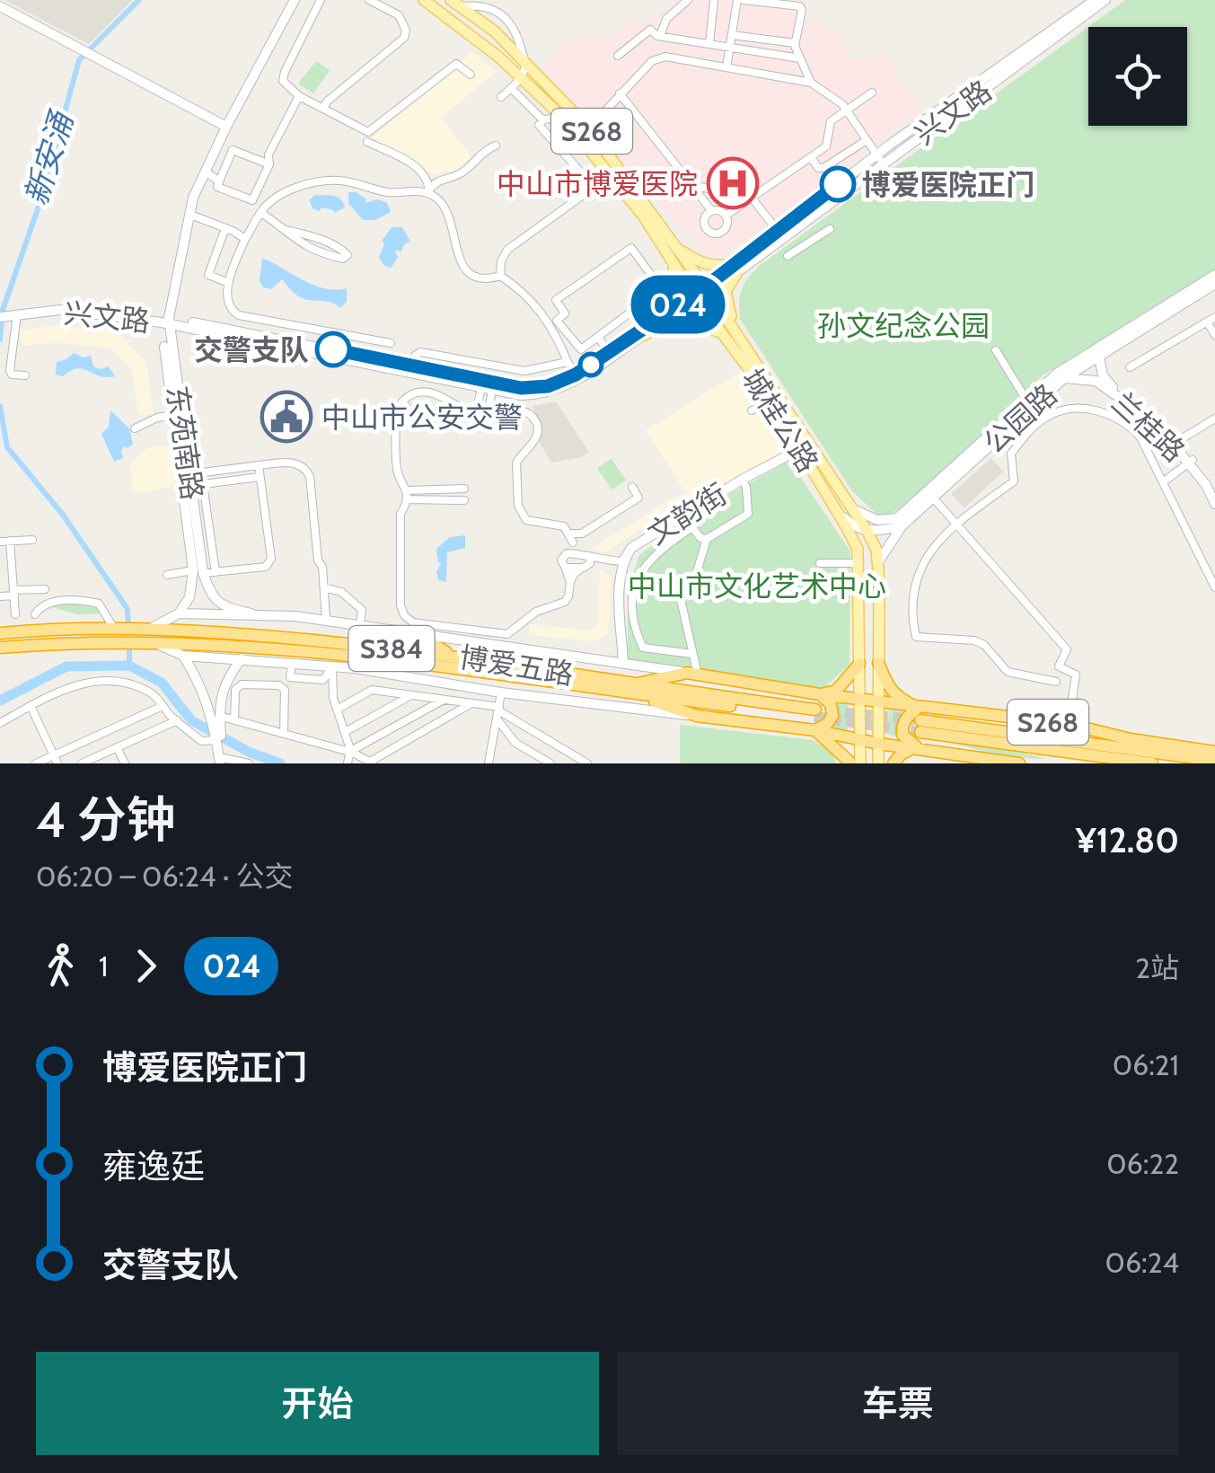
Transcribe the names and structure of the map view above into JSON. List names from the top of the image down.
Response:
{
  "streets": {
    "highway": ["S268", "S384", "博爱五路"],
    "main road": ["城桂公路"],
    "street": [
      "兴文路",
      "公园路",
      "兰桂路",
      "东苑南路",
      "文韵街"
    ]
  },
  "crossings": [
    ["兴文路", "城桂公路"],
    ["兴文路", "东苑南路"],
    ["S268", "城桂公路"],
    ["公园路", "城桂公路"],
    ["公园路", "兰桂路"],
    ["城桂公路", "文韵街"]
  ],
  "water": ["新安涌"],
  "parks": ["孙文纪念公园", "中山市文化艺术中心"],
  "places": {
    "hospital": ["中山市博爱医院"],
    "other": ["博爱医院正门", "交警支队"],
    "public building": ["中山市公安交警"]
  },
  "lines": ["bus line 024"],
  "page": {
    "on_map": "024",
    "heading": ["4 分钟", "06:20 – 06:24 · 公交", "¥12.80"],
    "legs": ["1", "024", "2站"],
    "list": [
      {
        "name": "博爱医院正门",
        "value": "06:21"
      },
      {
        "name": "雍逸廷",
        "value": "06:22"
      },
      {
        "name": "交警支队",
        "value": "06:24"
      }
    ],
    "buttons": ["开始", "车票"]
  }
}
